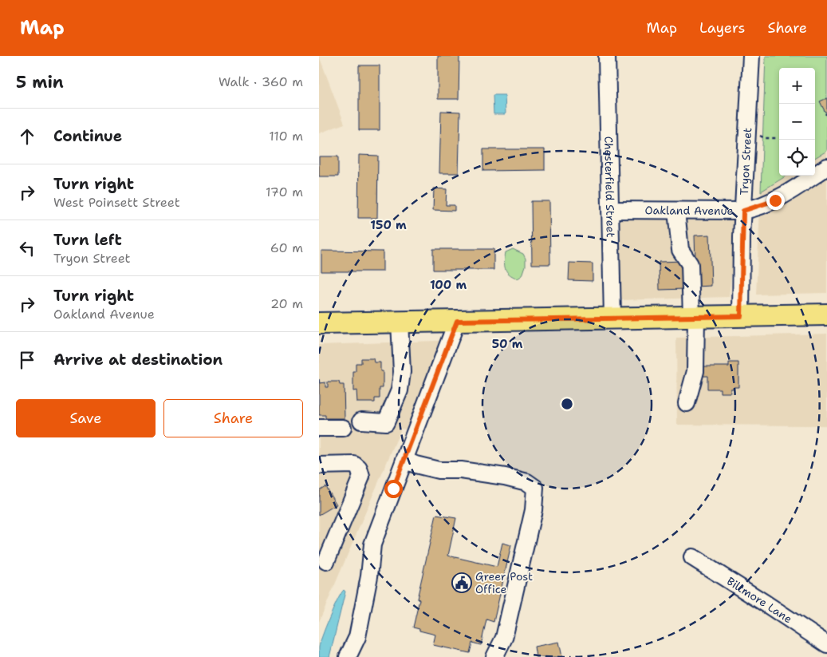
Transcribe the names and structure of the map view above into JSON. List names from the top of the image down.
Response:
{
  "streets": {
    "street": [
      "Tryon Street",
      "Chesterfield Street",
      "Oakland Avenue",
      "Biltmore Lane"
    ]
  },
  "crossings": [
    ["Tryon Street", "Oakland Avenue"],
    ["Chesterfield Street", "Oakland Avenue"]
  ],
  "places": {
    "public building": ["Greer Post Office"]
  },
  "page": {
    "header": "Map",
    "nav": ["Map", "Layers", "Share"],
    "heading": ["5 min", "Walk · 360 m"],
    "map_buttons": ["+", "−"],
    "list": [
      ["Continue", "110 m"],
      ["Turn right", "West Poinsett Street", "170 m"],
      ["Turn left", "Tryon Street", "60 m"],
      ["Turn right", "Oakland Avenue", "20 m"],
      "Arrive at destination"
    ],
    "buttons": ["Save", "Share"]
  },
  "rings": ["150 m", "100 m", "50 m"]
}
